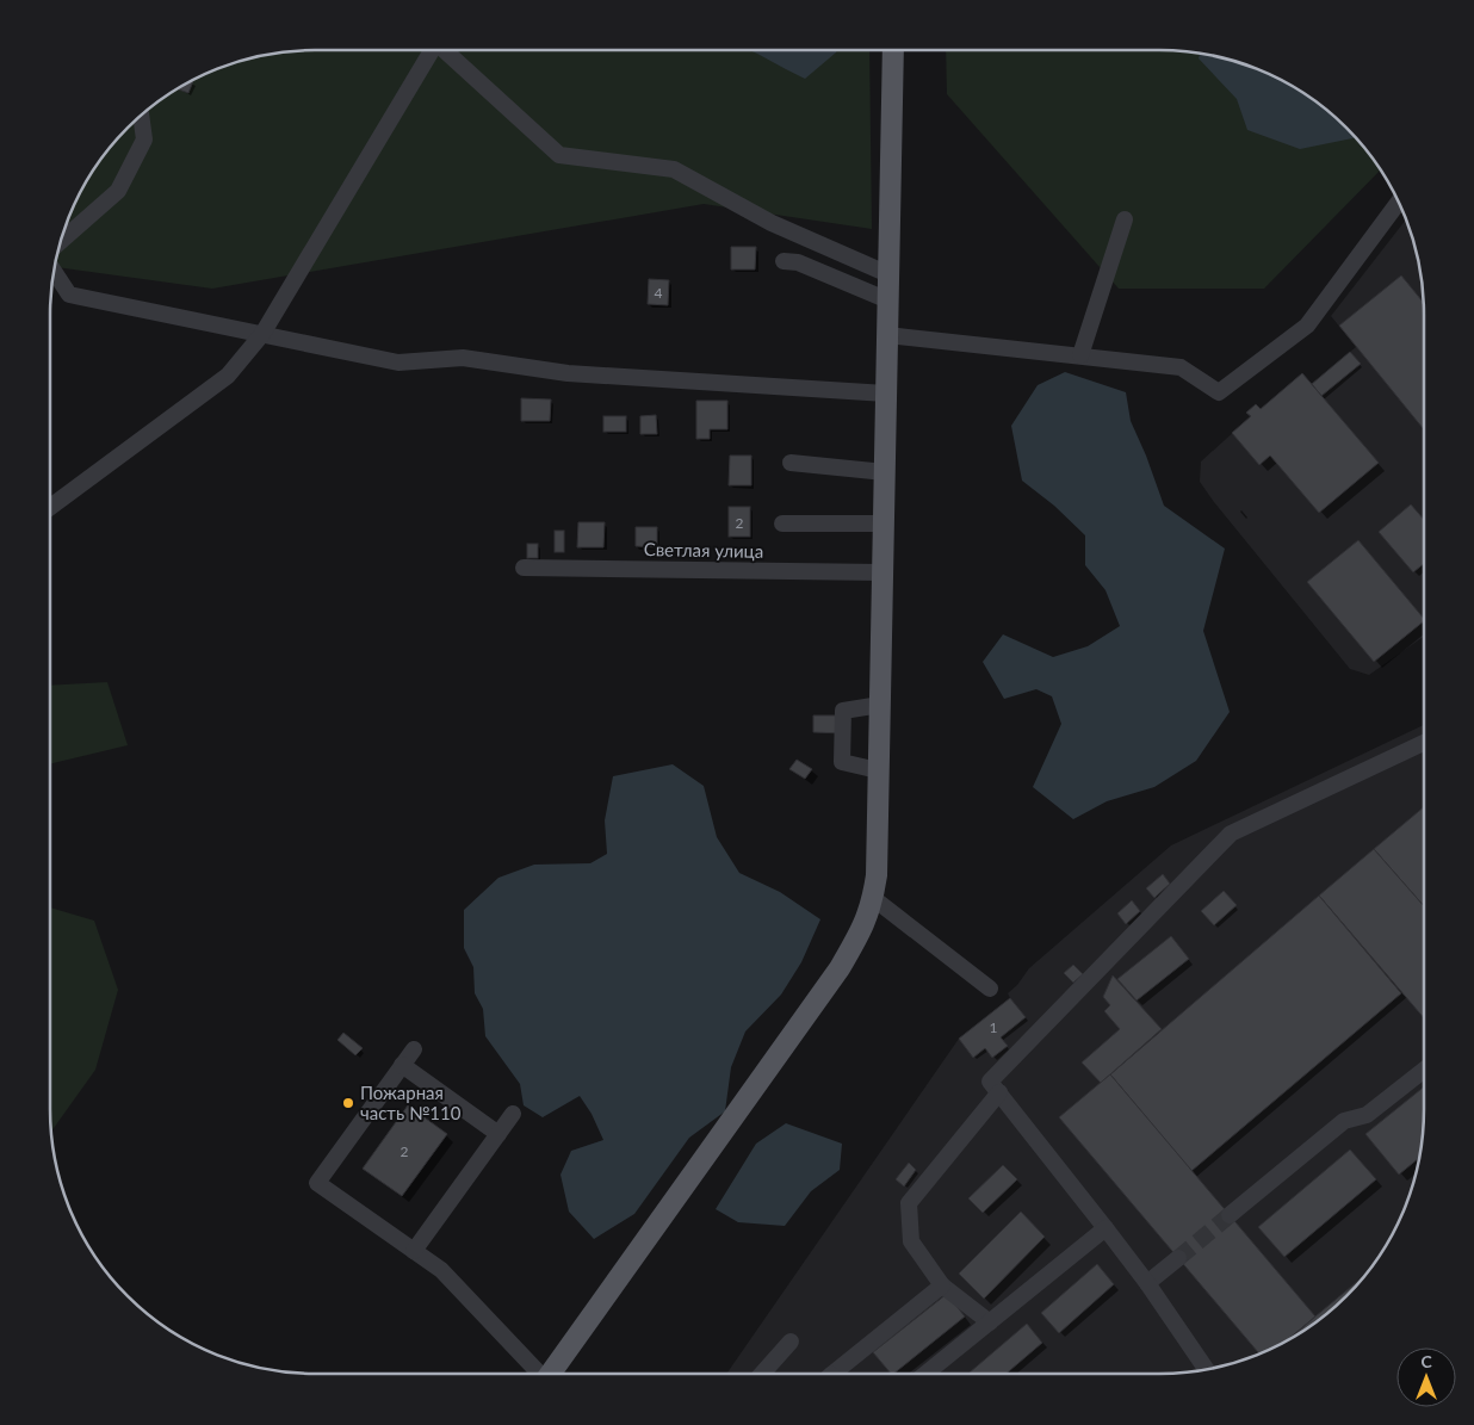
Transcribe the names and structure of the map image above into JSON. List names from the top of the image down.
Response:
{
  "streets": {
    "lane": ["Светлая улица"]
  },
  "places": ["Пожарная часть №110"],
  "house_numbers": [
    "4",
    "2",
    "1",
    "2"
  ],
  "north": "top"
}
